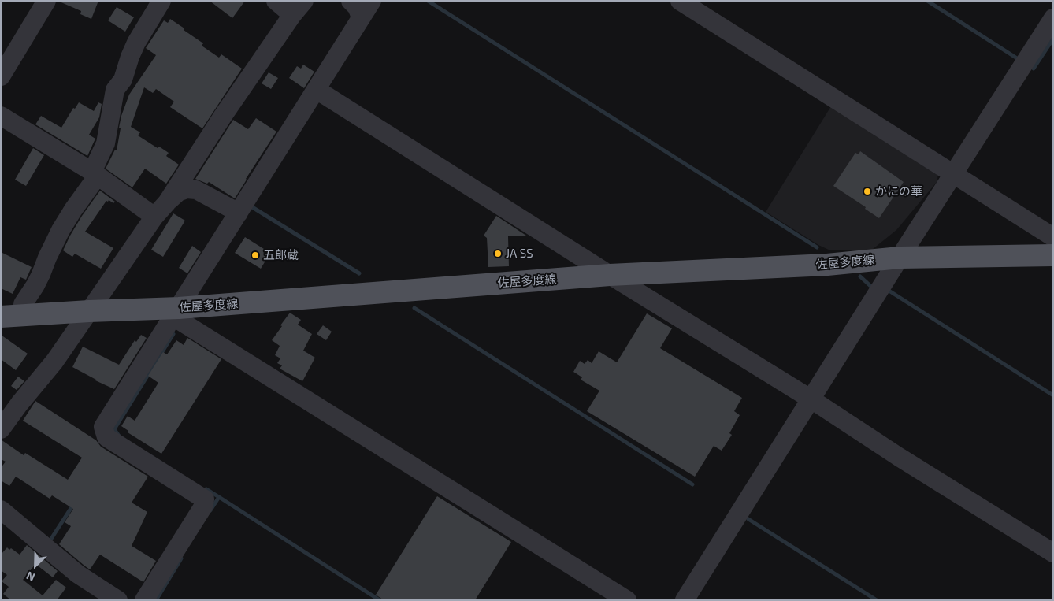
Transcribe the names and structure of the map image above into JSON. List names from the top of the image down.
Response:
{
  "streets": {
    "main road": ["佐屋多度線"]
  },
  "places": ["かにの華", "JA SS", "五郎蔵"],
  "north": "bottom left"
}
